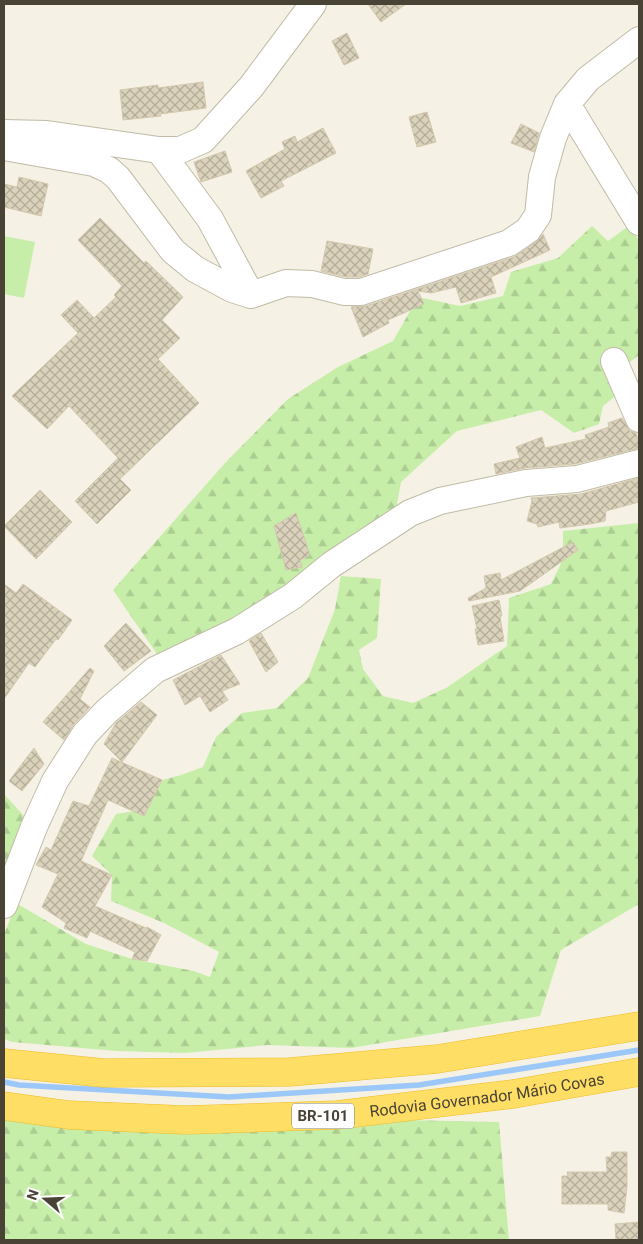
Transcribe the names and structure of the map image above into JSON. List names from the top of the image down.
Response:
{
  "streets": {
    "highway": ["Rodovia Governador Mário Covas", "BR-101"]
  },
  "north": "left"
}
